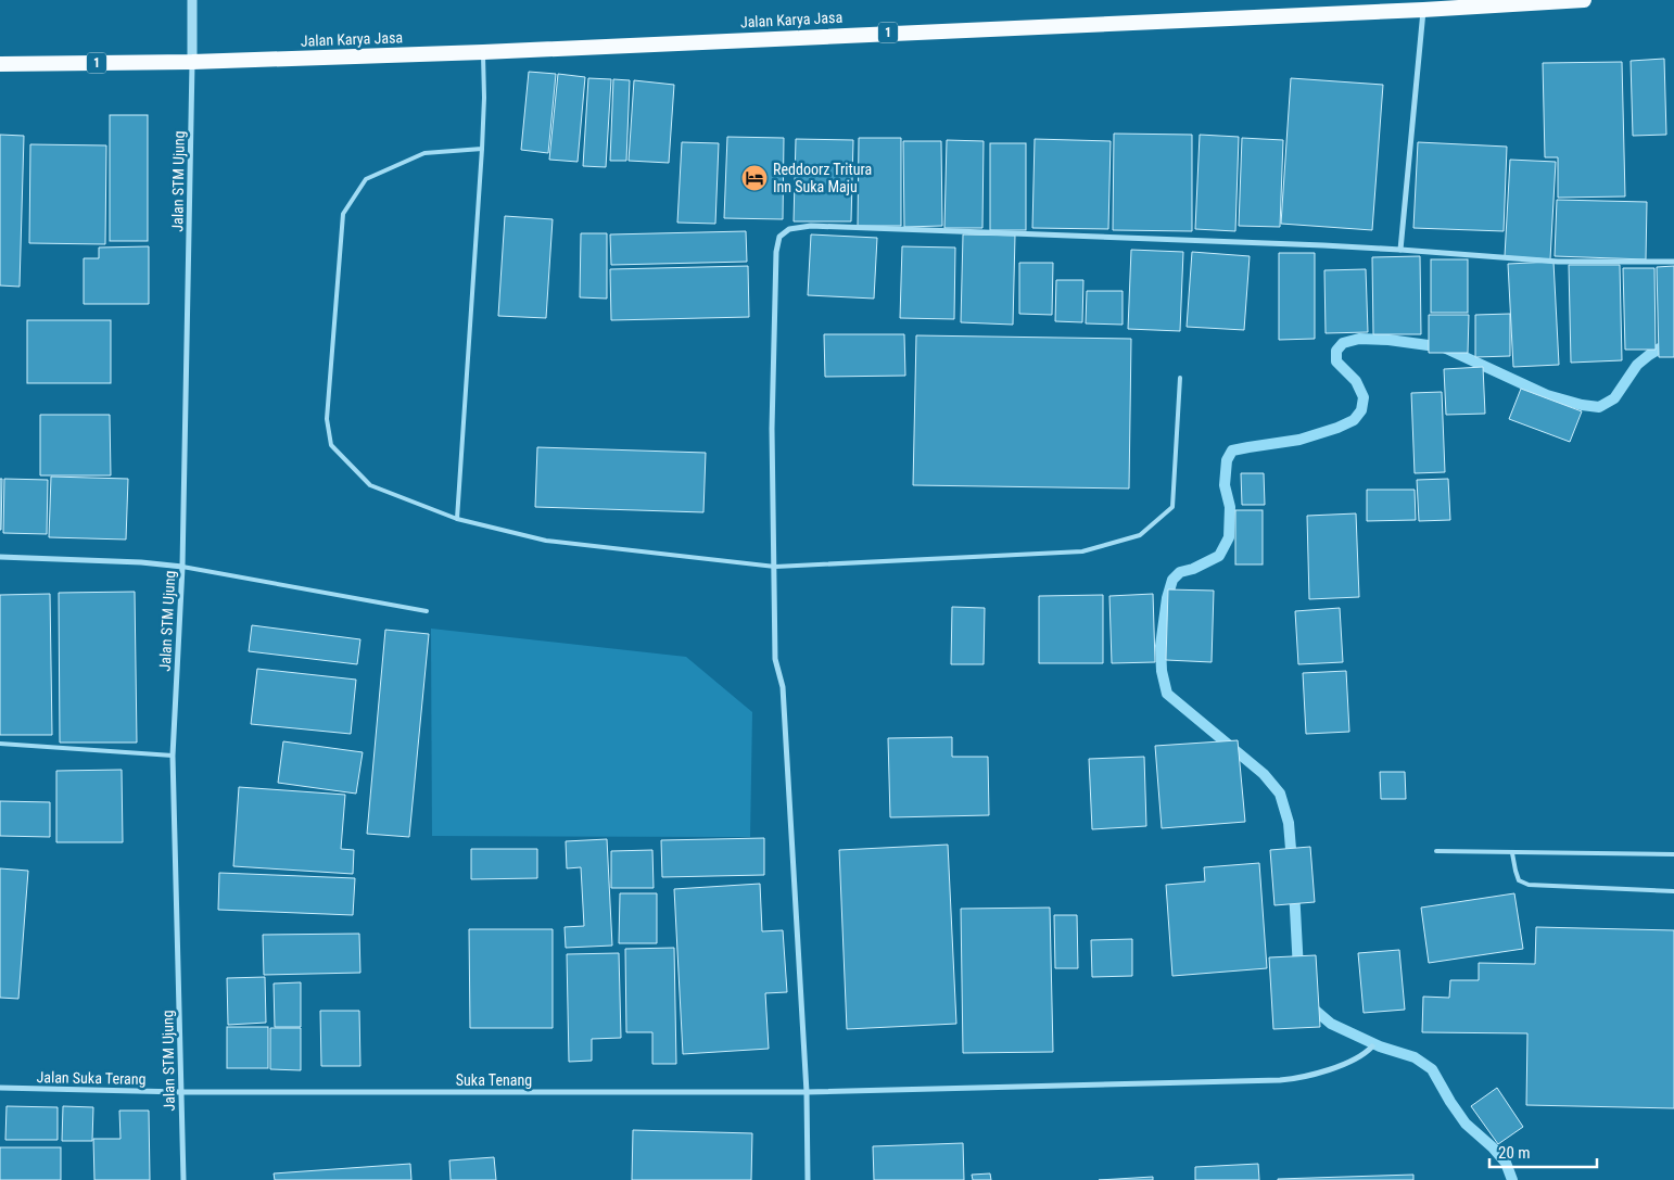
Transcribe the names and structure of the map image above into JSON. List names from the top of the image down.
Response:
{
  "streets": {
    "highway": ["Jalan Karya Jasa", "1"],
    "street": ["Jalan STM Ujung", "Jalan Suka Terang", "Suka Tenang"]
  },
  "crossings": [
    ["Jalan Karya Jasa", "Jalan STM Ujung"],
    ["Jalan STM Ujung", "Jalan Suka Terang"],
    ["Jalan STM Ujung", "Suka Tenang"],
    ["Jalan Suka Terang", "Suka Tenang"]
  ],
  "places": {
    "hotel": ["Reddoorz Tritura Inn Suka Maju"]
  },
  "scale_bar": "20 m"
}
